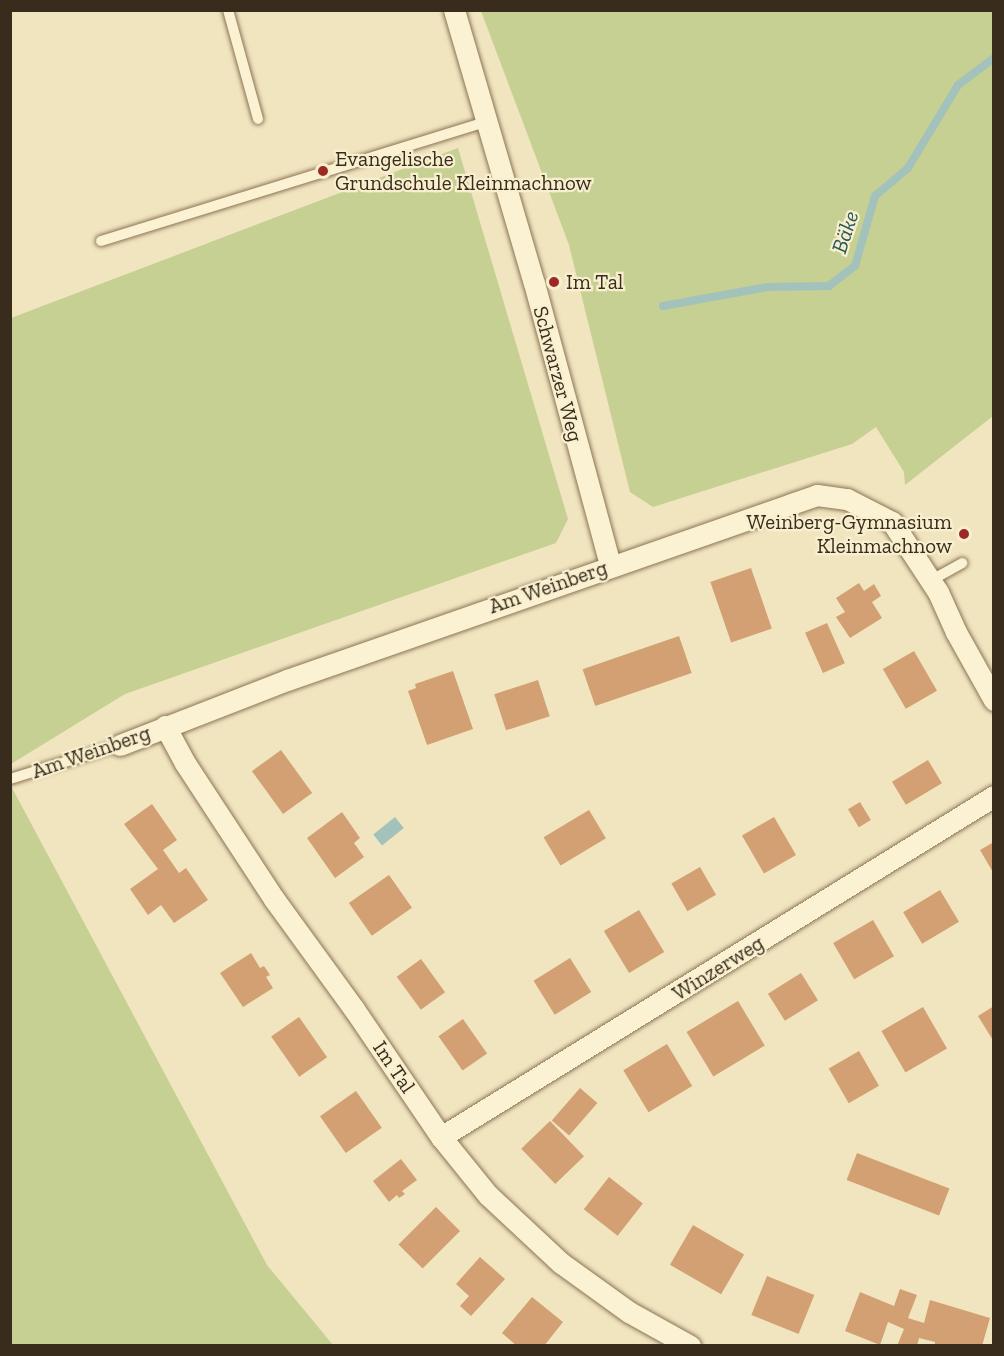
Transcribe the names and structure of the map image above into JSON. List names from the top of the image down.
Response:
{
  "streets": {
    "street": [
      "Schwarzer Weg",
      "Am Weinberg",
      "Winzerweg",
      "Im Tal"
    ]
  },
  "crossings": [
    ["Schwarzer Weg", "Am Weinberg"],
    ["Am Weinberg", "Im Tal"],
    ["Winzerweg", "Im Tal"]
  ],
  "water": ["Bäke"],
  "places": ["Evangelische Grundschule Kleinmachnow", "Im Tal", "Weinberg-Gymnasium Kleinmachnow"]
}
